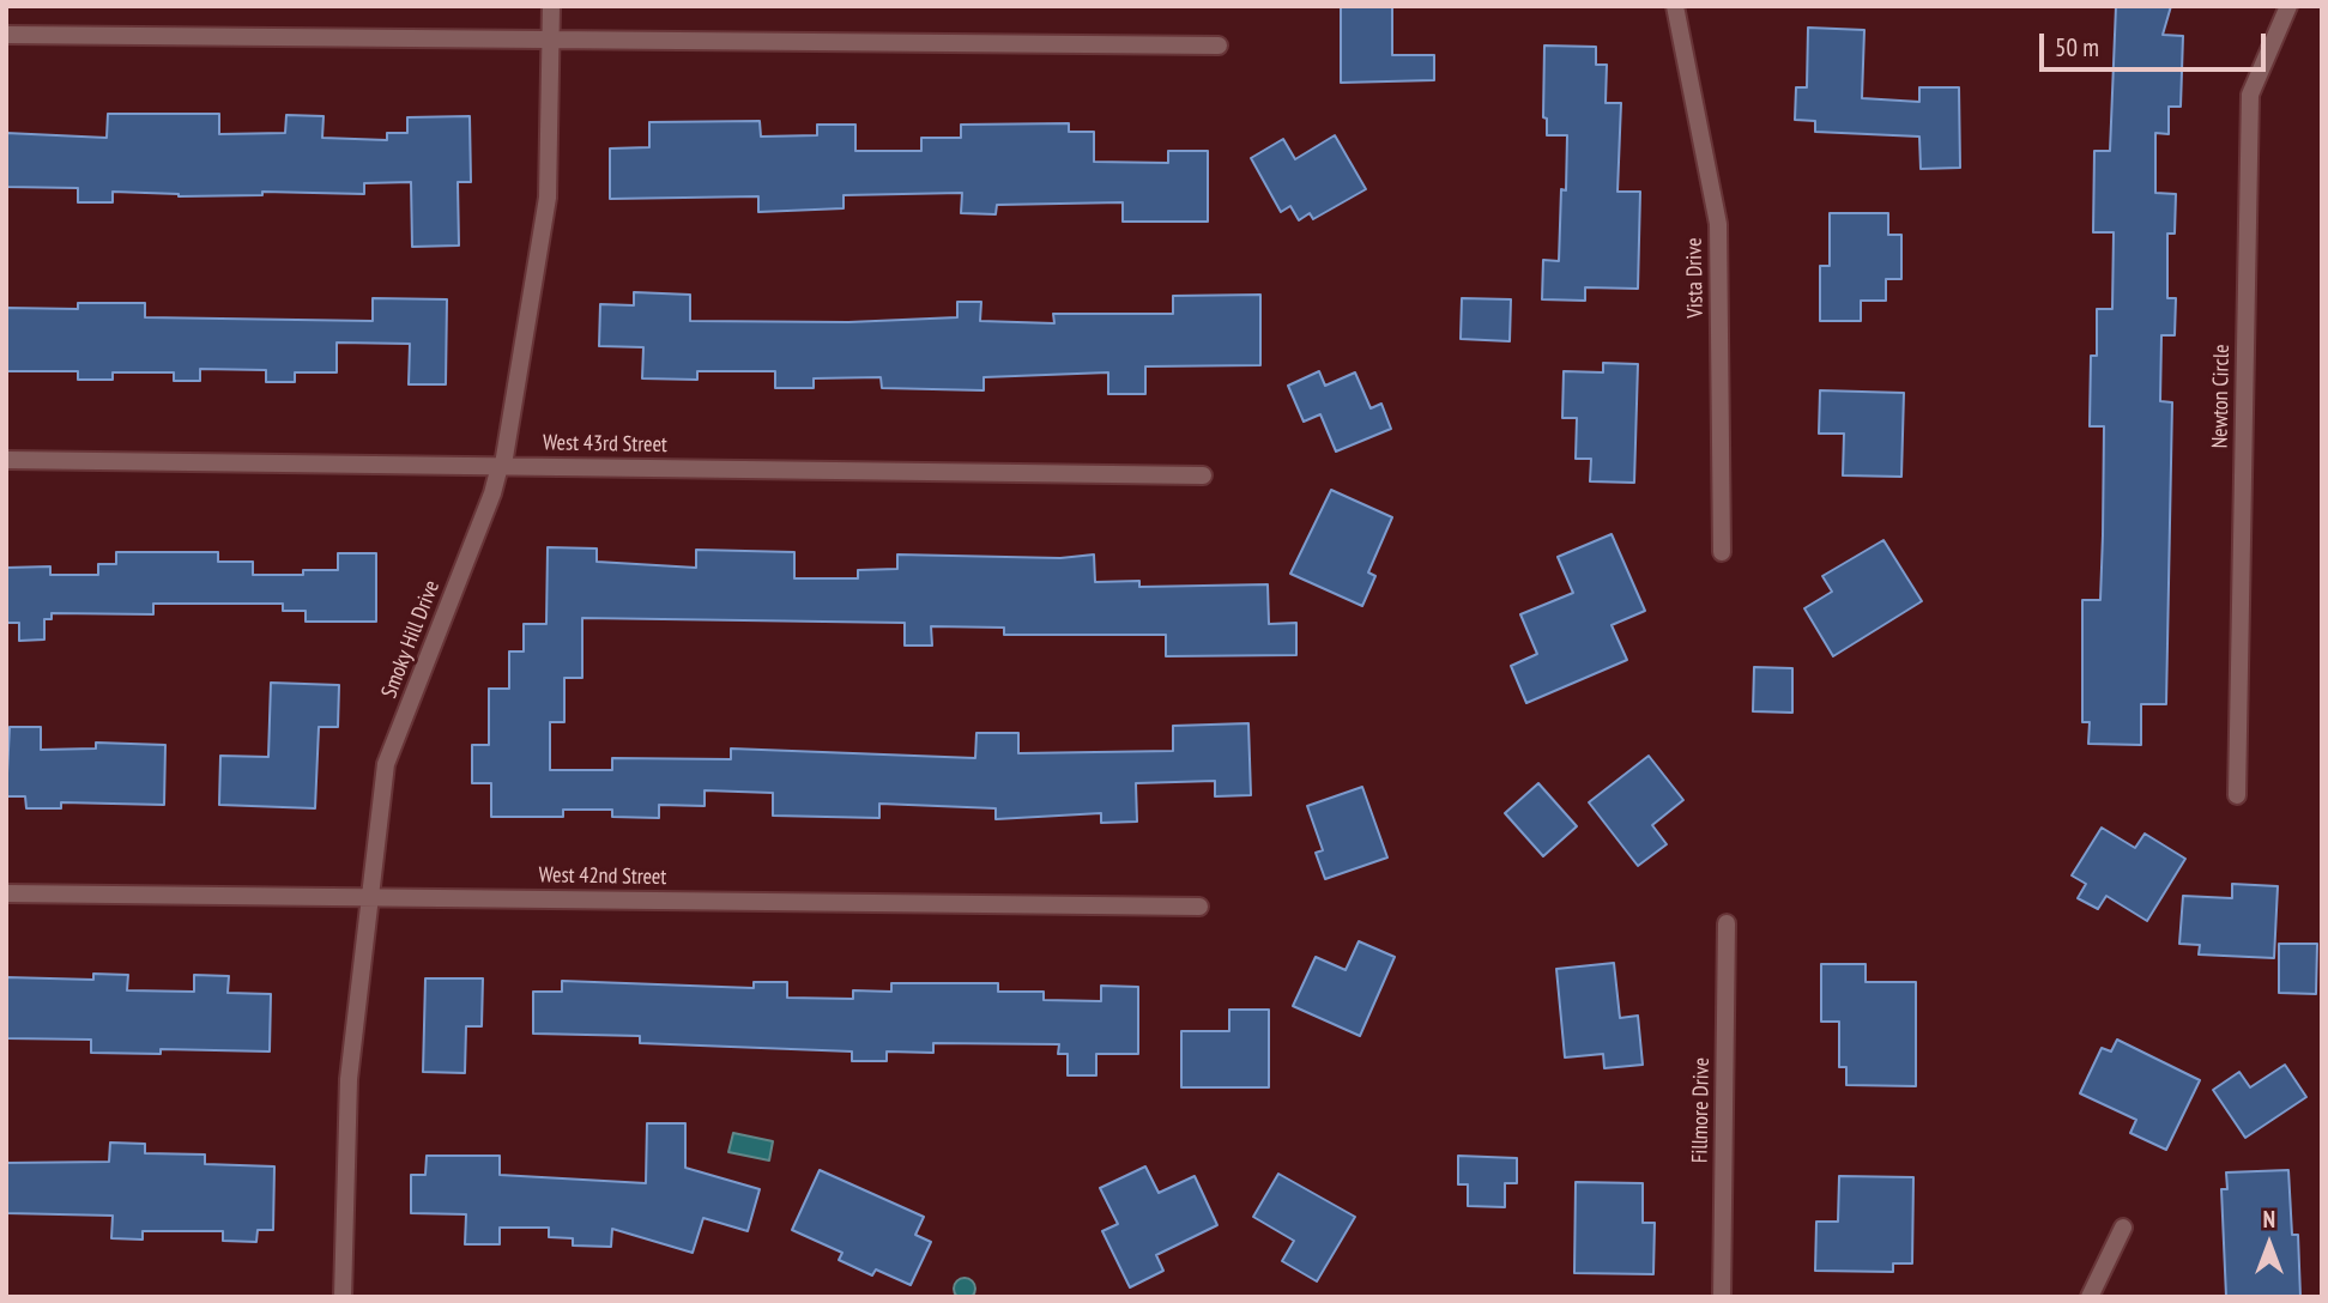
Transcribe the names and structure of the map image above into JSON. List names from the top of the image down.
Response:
{
  "streets": {
    "street": [
      "Vista Drive",
      "Newton Circle",
      "West 43rd Street",
      "Smoky Hill Drive",
      "West 42nd Street",
      "Fillmore Drive"
    ]
  },
  "crossings": [
    ["West 43rd Street", "Smoky Hill Drive"],
    ["Smoky Hill Drive", "West 42nd Street"]
  ],
  "scale_bar": "50 m",
  "north": "top"
}
